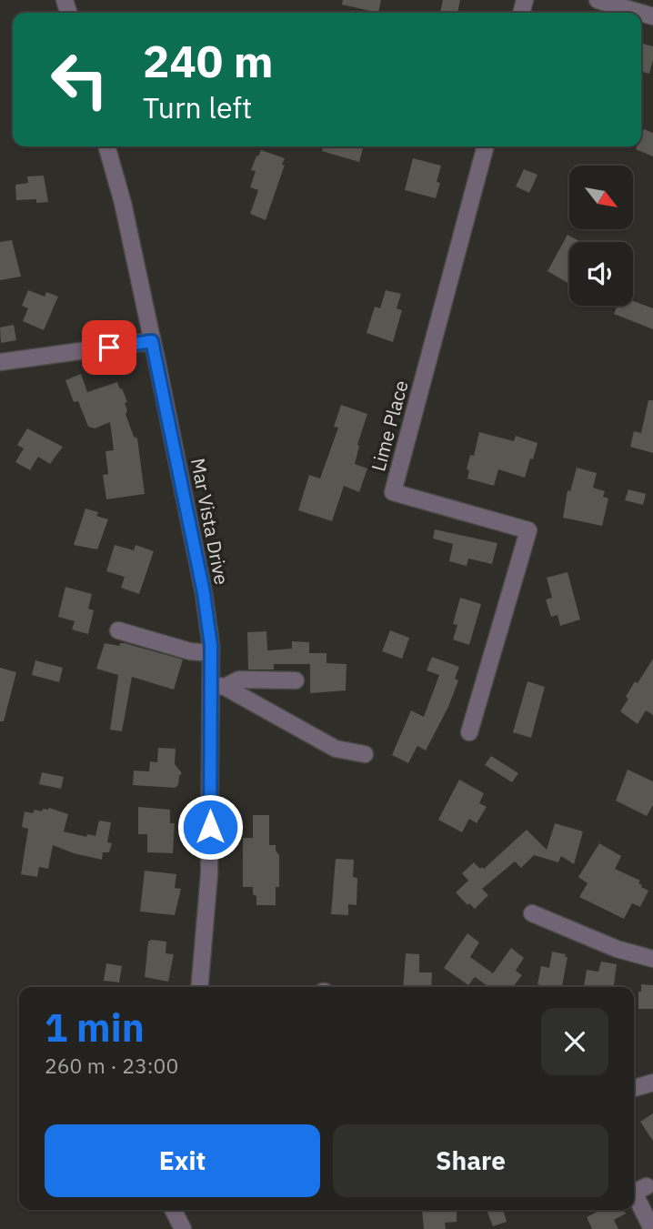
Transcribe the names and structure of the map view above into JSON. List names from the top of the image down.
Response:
{
  "streets": {
    "street": ["Lime Place", "Mar Vista Drive"]
  },
  "north": "bottom right",
  "page": {
    "turn": ["240 m", "Turn left"],
    "heading": ["1 min", "260 m · 23:00"],
    "buttons": ["Exit", "Share"]
  }
}
